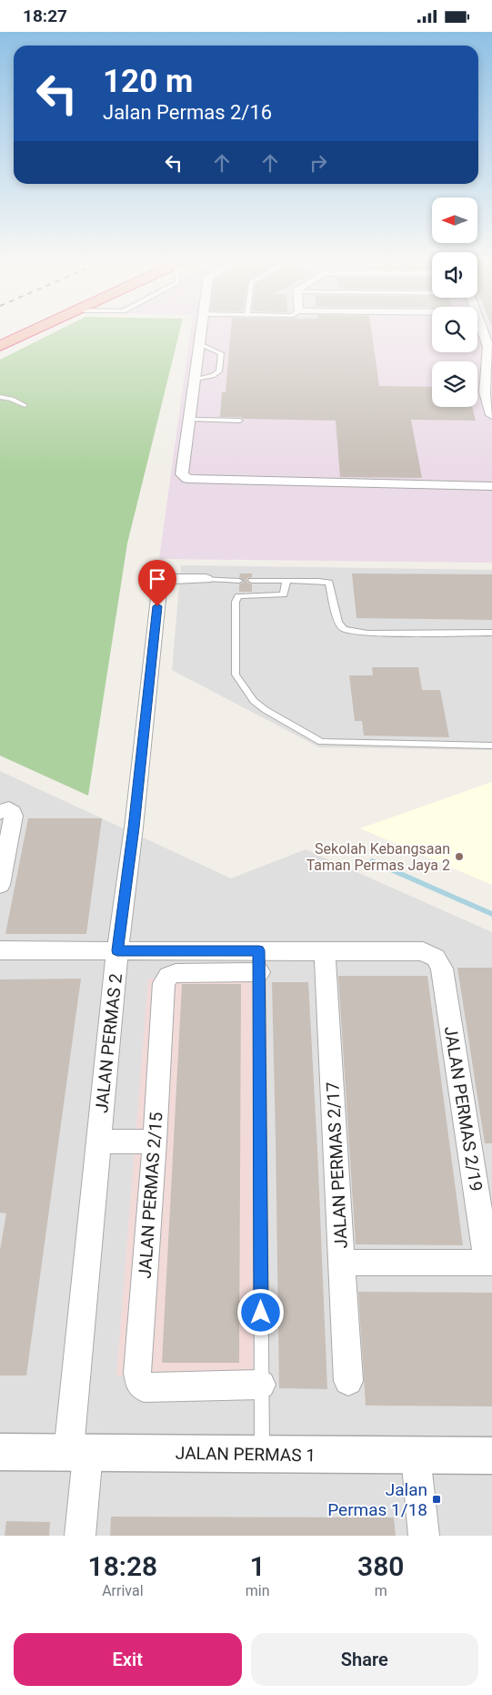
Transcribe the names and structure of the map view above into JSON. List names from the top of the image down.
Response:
{
  "streets": {
    "street": [
      "JALAN PERMAS 2",
      "JALAN PERMAS 2/19",
      "JALAN PERMAS 2/17",
      "JALAN PERMAS 2/15",
      "JALAN PERMAS 1"
    ]
  },
  "crossings": [
    ["JALAN PERMAS 2", "JALAN PERMAS 1"],
    ["JALAN PERMAS 2/19", "JALAN PERMAS 2/17"]
  ],
  "places": {
    "other": ["Sekolah Kebangsaan Taman Permas Jaya 2"],
    "transit": ["Jalan Permas 1/18"]
  },
  "north": "left",
  "page": {
    "status": "18:27",
    "turn": ["120 m", "Jalan Permas 2/16"],
    "eta": [
      "18:28",
      "Arrival",
      "1",
      "min",
      "380",
      "m"
    ],
    "buttons": ["Exit", "Share"]
  }
}
